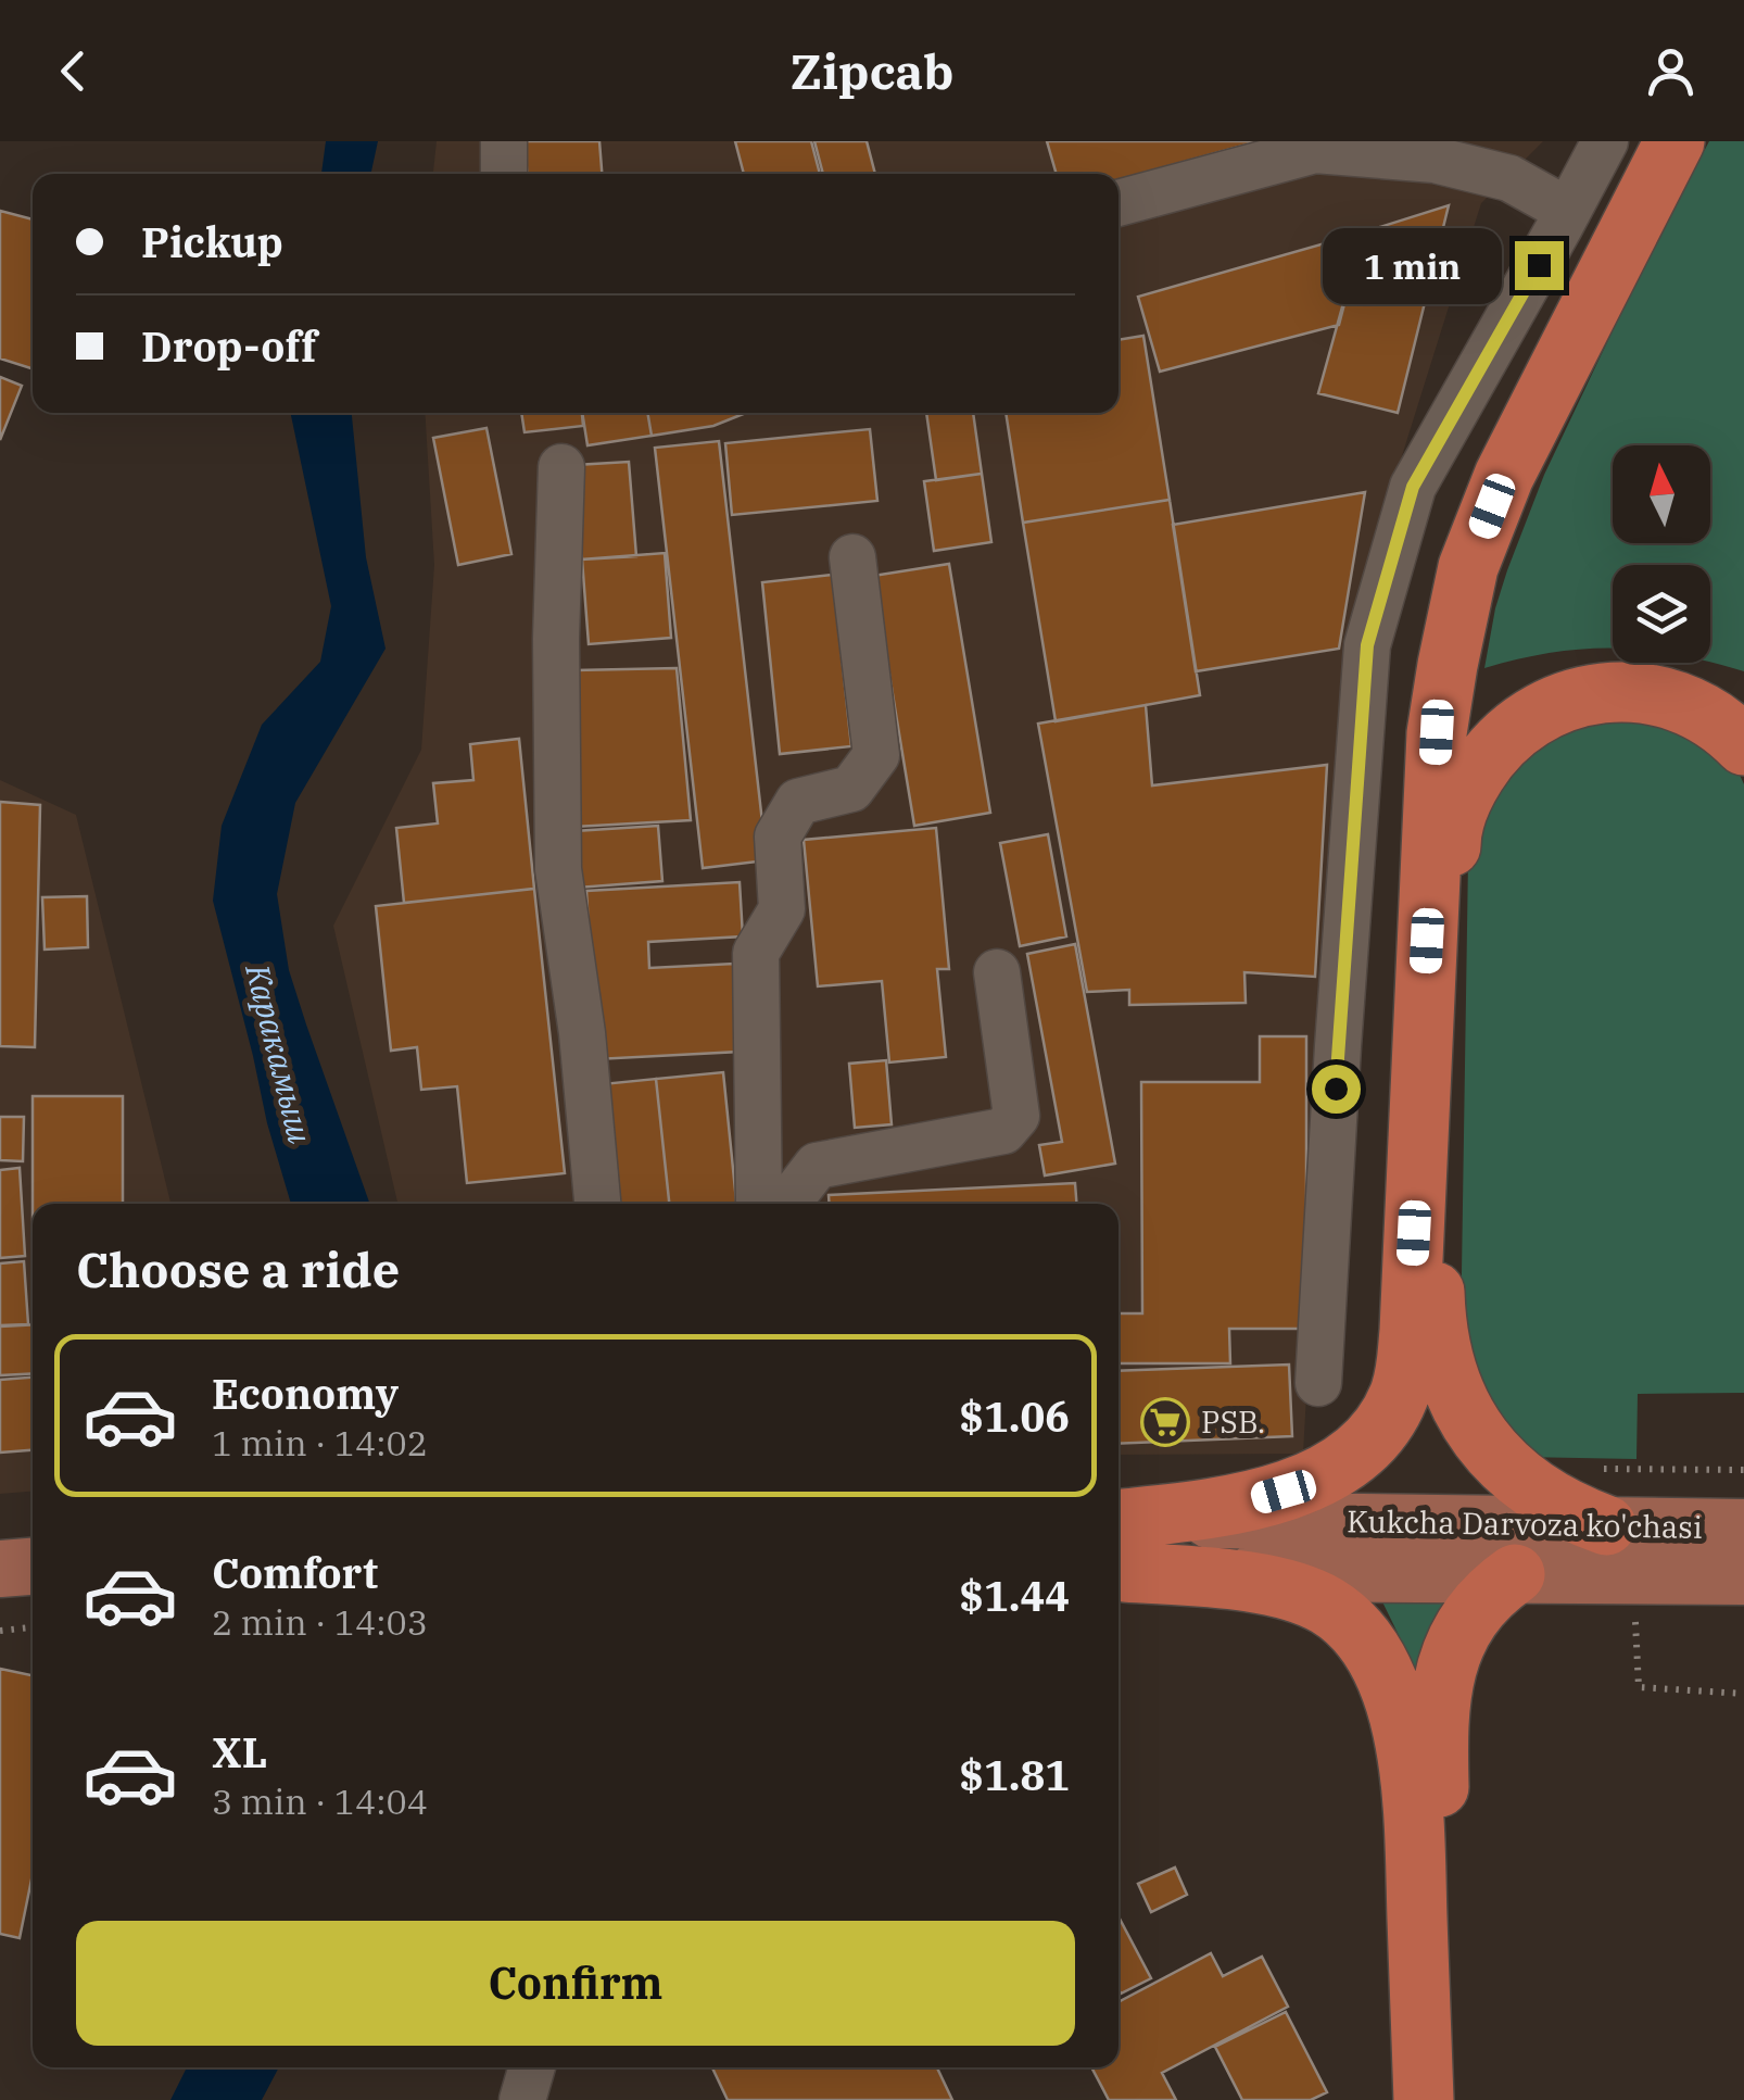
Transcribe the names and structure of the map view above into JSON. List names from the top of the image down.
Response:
{
  "streets": {
    "main road": ["Kukcha Darvoza ko'chasi"]
  },
  "water": ["Каракамыш"],
  "places": {
    "supermarket": ["PSB."]
  },
  "north": "top",
  "page": {
    "header": "Zipcab",
    "banner": ["Pickup", "Drop-off"],
    "bubble": "1 min",
    "heading": "Choose a ride",
    "list": [
      {
        "name": "Economy",
        "note": "1 min · 14:02",
        "value": "$1.06"
      },
      {
        "name": "Comfort",
        "note": "2 min · 14:03",
        "value": "$1.44"
      },
      {
        "name": "XL",
        "note": "3 min · 14:04",
        "value": "$1.81"
      }
    ],
    "buttons": "Confirm"
  }
}
